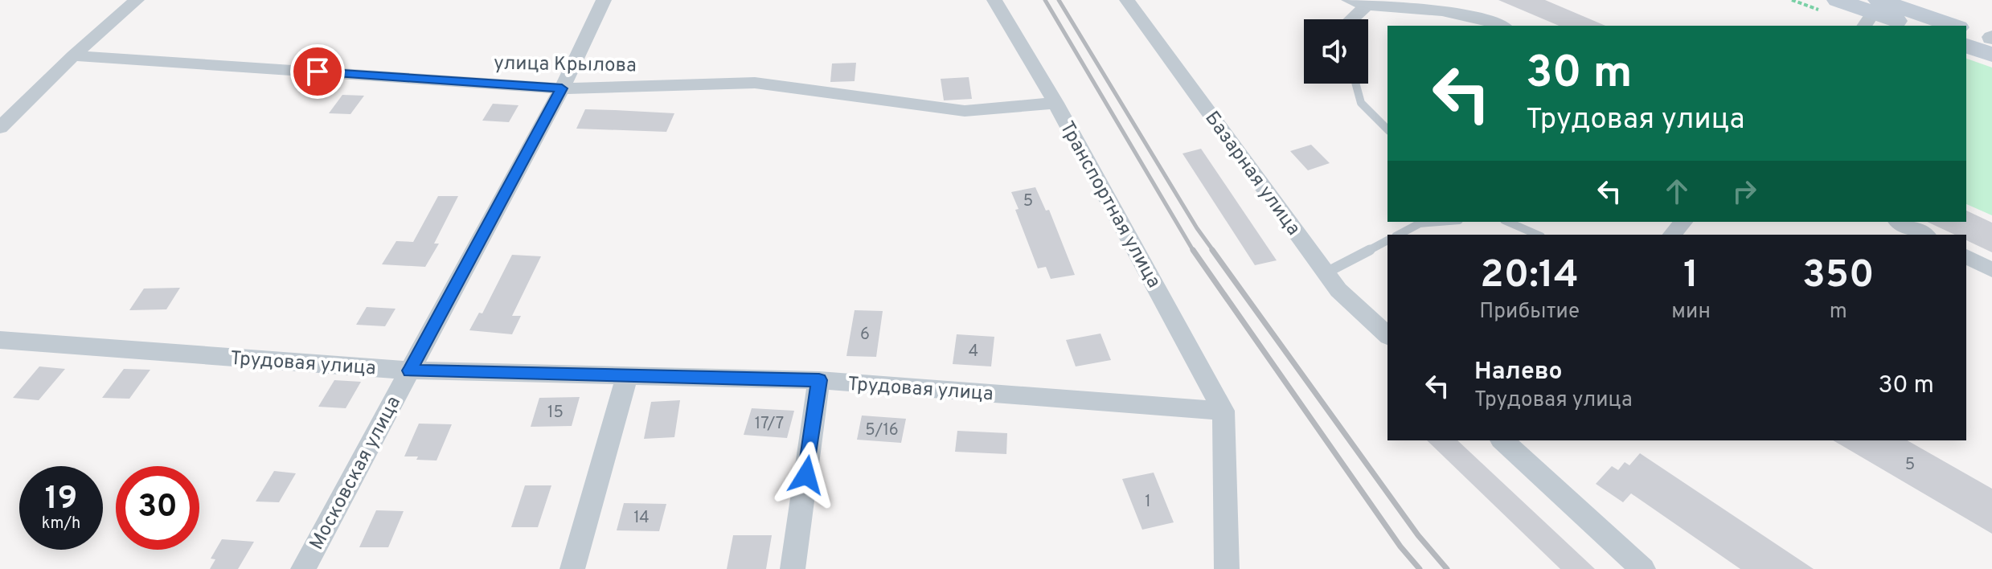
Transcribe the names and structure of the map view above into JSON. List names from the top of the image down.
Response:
{
  "streets": {
    "street": [
      "улица Крылова",
      "Базарная улица",
      "Транспортная улица",
      "Трудовая улица",
      "Московская улица"
    ]
  },
  "crossings": [
    ["улица Крылова", "Транспортная улица"],
    ["улица Крылова", "Московская улица"],
    ["Транспортная улица", "Трудовая улица"],
    ["Трудовая улица", "Московская улица"]
  ],
  "house_numbers": [
    "5",
    "6",
    "4",
    "15",
    "17/7",
    "5/16",
    "5",
    "1",
    "14"
  ],
  "page": {
    "turn": ["30 m", "Трудовая улица"],
    "eta": [
      "20:14",
      "Прибытие",
      "1",
      "мин",
      "350",
      "m"
    ],
    "list": [
      {
        "name": "Налево",
        "note": "Трудовая улица",
        "value": "30 m"
      }
    ],
    "speed": "19 km/h",
    "limit": "30"
  }
}
